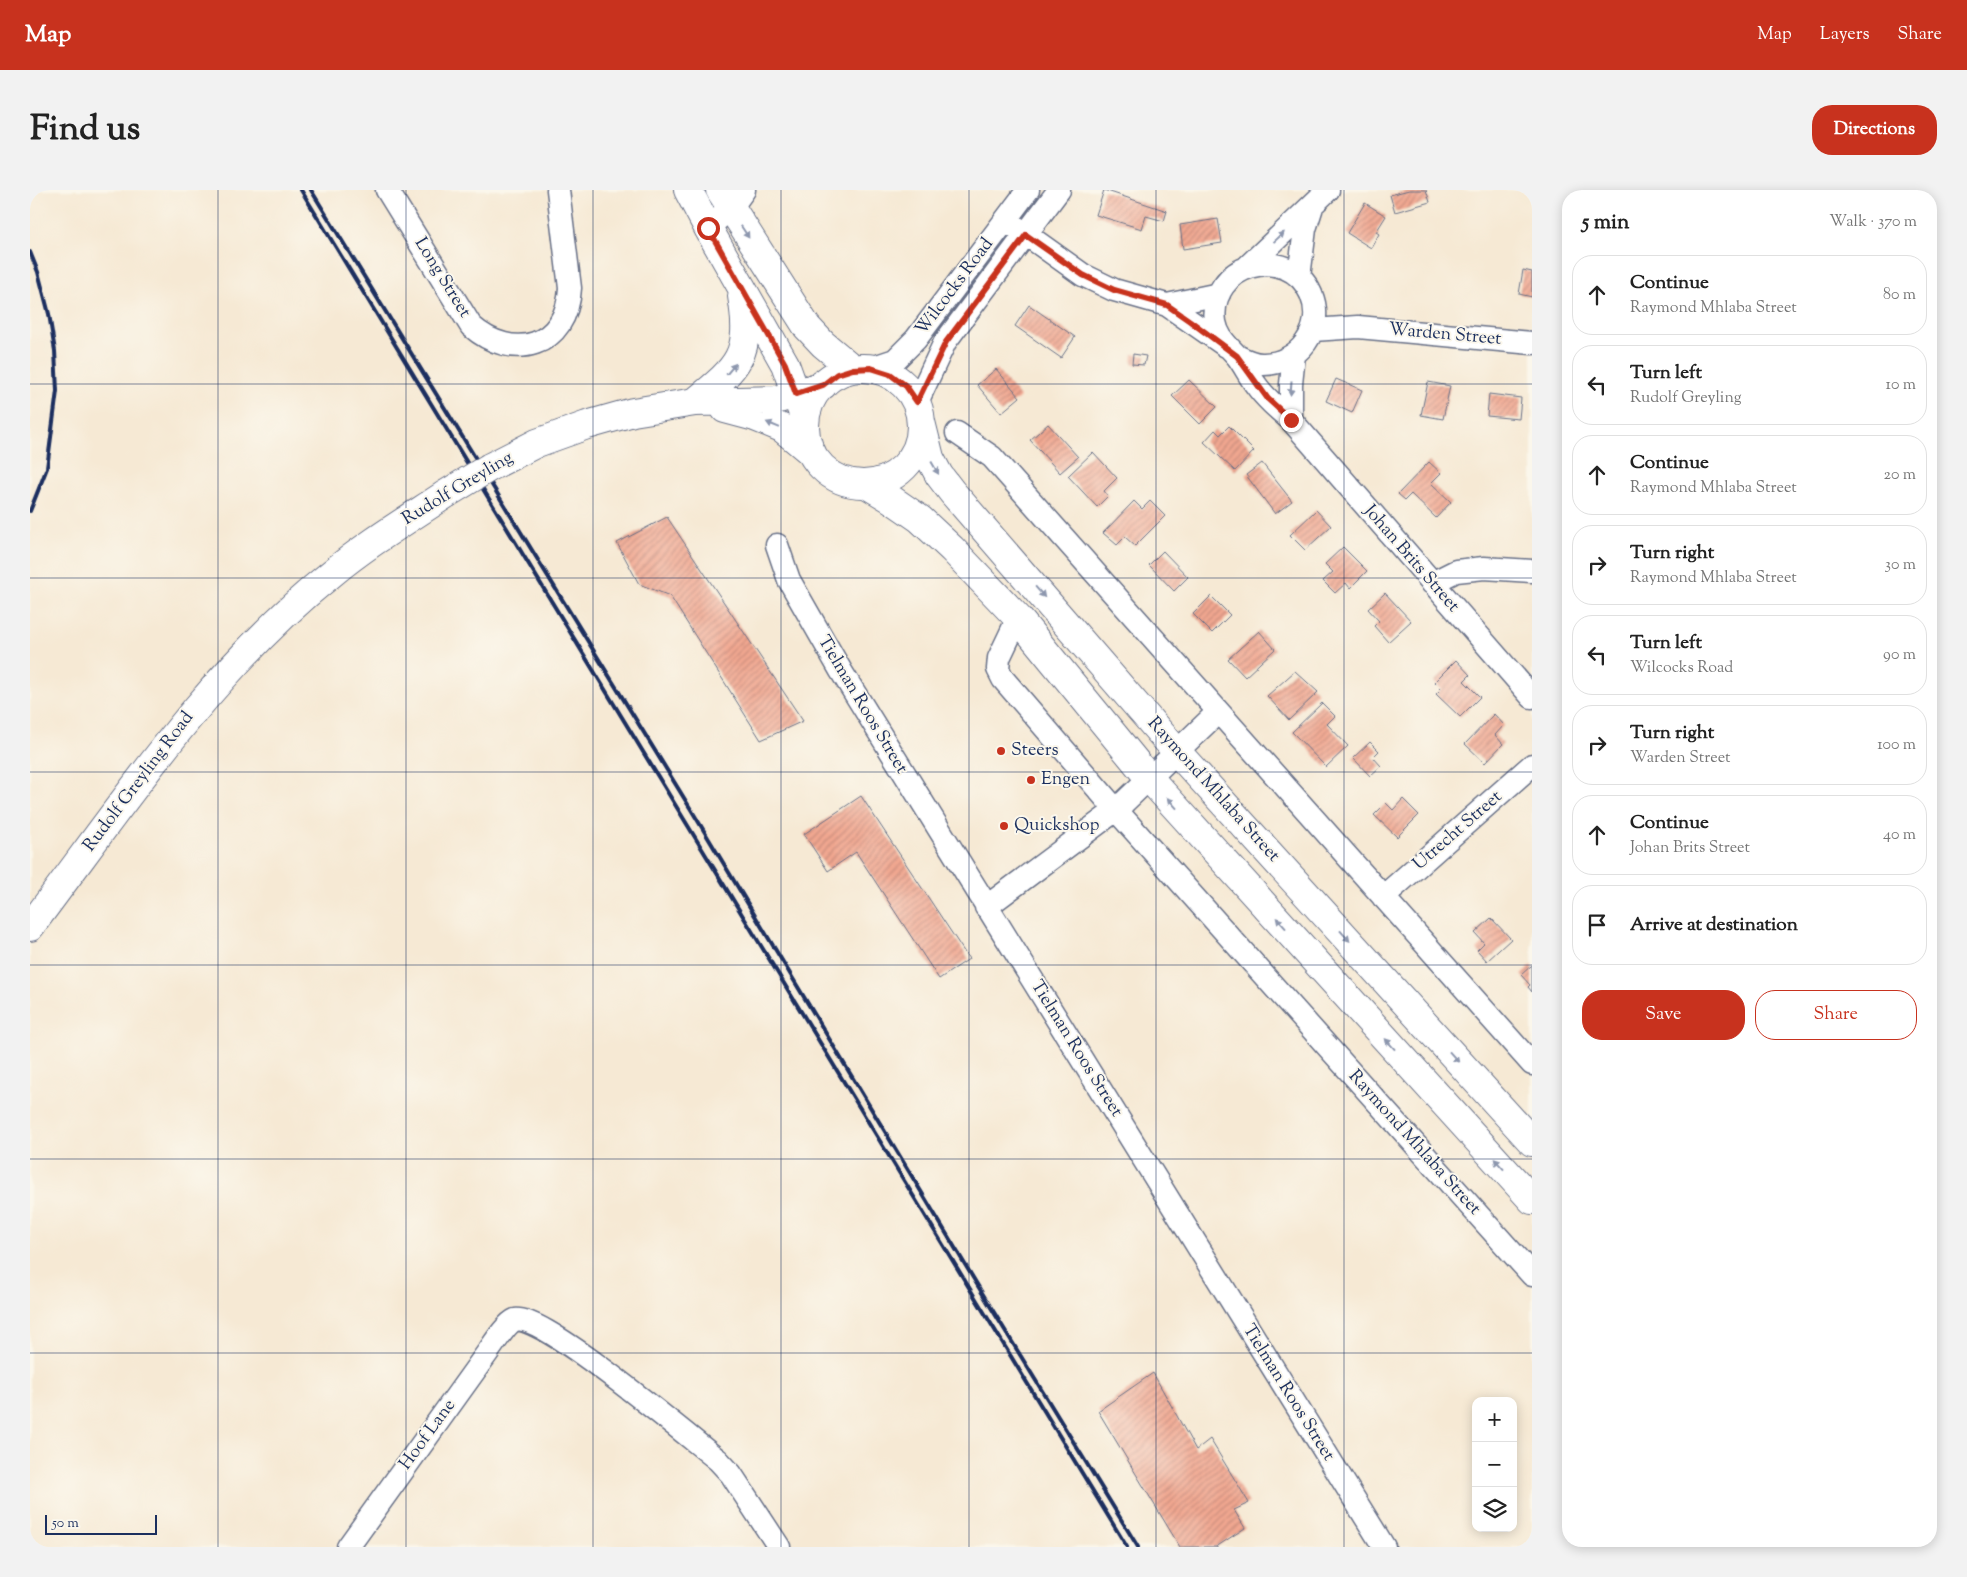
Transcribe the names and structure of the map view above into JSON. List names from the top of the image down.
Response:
{
  "streets": {
    "main road": ["Rudolf Greyling", "Rudolf Greyling Road", "Raymond Mhlaba Street"],
    "street": [
      "Long Street",
      "Wilcocks Road",
      "Warden Street",
      "Johan Brits Street",
      "Tielman Roos Street",
      "Utrecht Street",
      "Hoof Lane"
    ]
  },
  "crossings": [
    ["Wilcocks Road", "Rudolf Greyling"],
    ["Wilcocks Road", "Raymond Mhlaba Street"],
    ["Warden Street", "Johan Brits Street"],
    ["Rudolf Greyling", "Rudolf Greyling Road"],
    ["Rudolf Greyling", "Raymond Mhlaba Street"]
  ],
  "places": ["Steers", "Engen", "Quickshop"],
  "scale_bar": "50 m",
  "page": {
    "header": "Map",
    "nav": ["Map", "Layers", "Share"],
    "title": "Find us",
    "buttons": [
      "Directions",
      ["Save", "Share"]
    ],
    "heading": ["5 min", "Walk · 370 m"],
    "list": [
      ["Continue", "Raymond Mhlaba Street", "80 m"],
      ["Turn left", "Rudolf Greyling", "10 m"],
      ["Continue", "Raymond Mhlaba Street", "20 m"],
      ["Turn right", "Raymond Mhlaba Street", "30 m"],
      ["Turn left", "Wilcocks Road", "90 m"],
      ["Turn right", "Warden Street", "100 m"],
      ["Continue", "Johan Brits Street", "40 m"],
      "Arrive at destination"
    ],
    "map_buttons": ["+", "−"],
    "scale": "50 m"
  }
}
